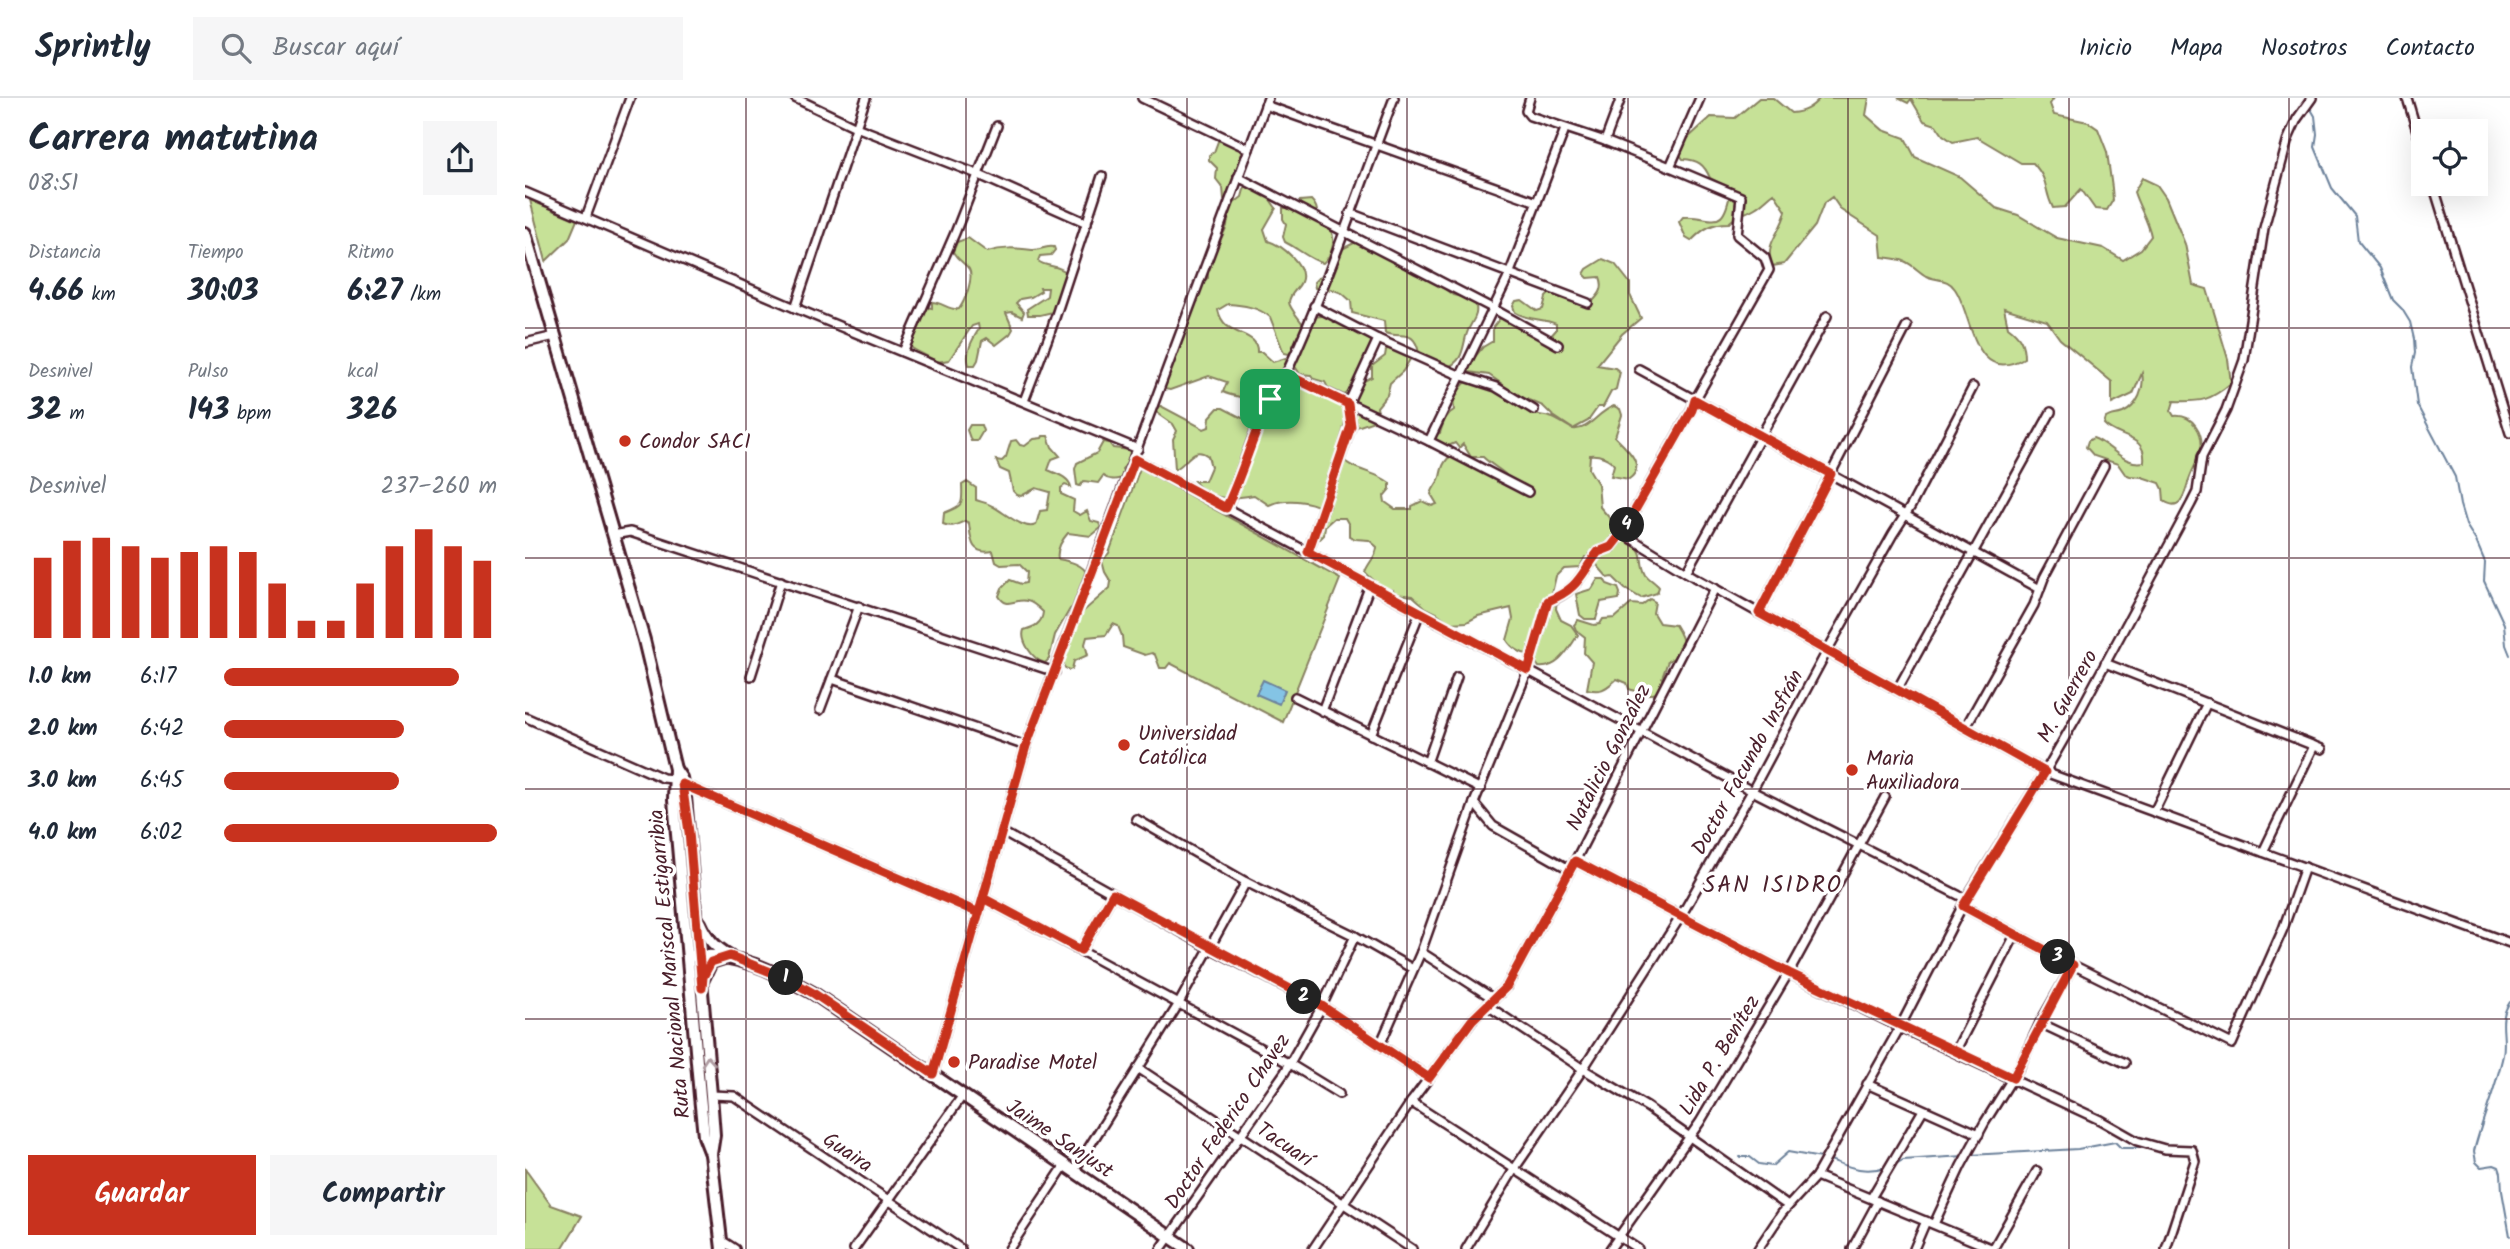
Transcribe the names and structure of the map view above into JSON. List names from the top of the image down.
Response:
{
  "streets": {
    "main road": ["Ruta Nacional Mariscal Estigarribia", "Jaime Sanjust"],
    "street": [
      "M. Guerrero",
      "Natalicio González",
      "Doctor Facundo Insfrán",
      "Lida P. Benítez",
      "Doctor Federico Chavez",
      "Tacuarí",
      "Guaira"
    ]
  },
  "crossings": [
    ["Natalicio González", "Tacuarí"],
    ["Ruta Nacional Mariscal Estigarribia", "Jaime Sanjust"],
    ["Ruta Nacional Mariscal Estigarribia", "Guaira"],
    ["Doctor Federico Chavez", "Jaime Sanjust"],
    ["Doctor Federico Chavez", "Tacuarí"]
  ],
  "districts": ["SAN ISIDRO"],
  "places": [
    "Condor SACI",
    "Universidad Católica",
    "Maria Auxiliadora",
    "Paradise Motel"
  ],
  "page": {
    "header": "Sprintly",
    "search": "Buscar aquí",
    "nav": [
      "Inicio",
      "Mapa",
      "Nosotros",
      "Contacto"
    ],
    "heading": ["Carrera matutina", "08:51"],
    "stats": [
      ["Distancia", "4.66 km"],
      ["Tiempo", "30:03"],
      ["Ritmo", "6:27 /km"],
      ["Desnivel", "32 m"],
      ["Pulso", "143 bpm"],
      ["kcal", "326"]
    ],
    "chart": ["Desnivel", "237–260 m"],
    "pins": [
      "4",
      "3",
      "1",
      "2"
    ],
    "list": [
      {
        "name": "1.0 km",
        "note": "6:17"
      },
      {
        "name": "2.0 km",
        "note": "6:42"
      },
      {
        "name": "3.0 km",
        "note": "6:45"
      },
      {
        "name": "4.0 km",
        "note": "6:02"
      }
    ],
    "buttons": ["Guardar", "Compartir"]
  }
}
